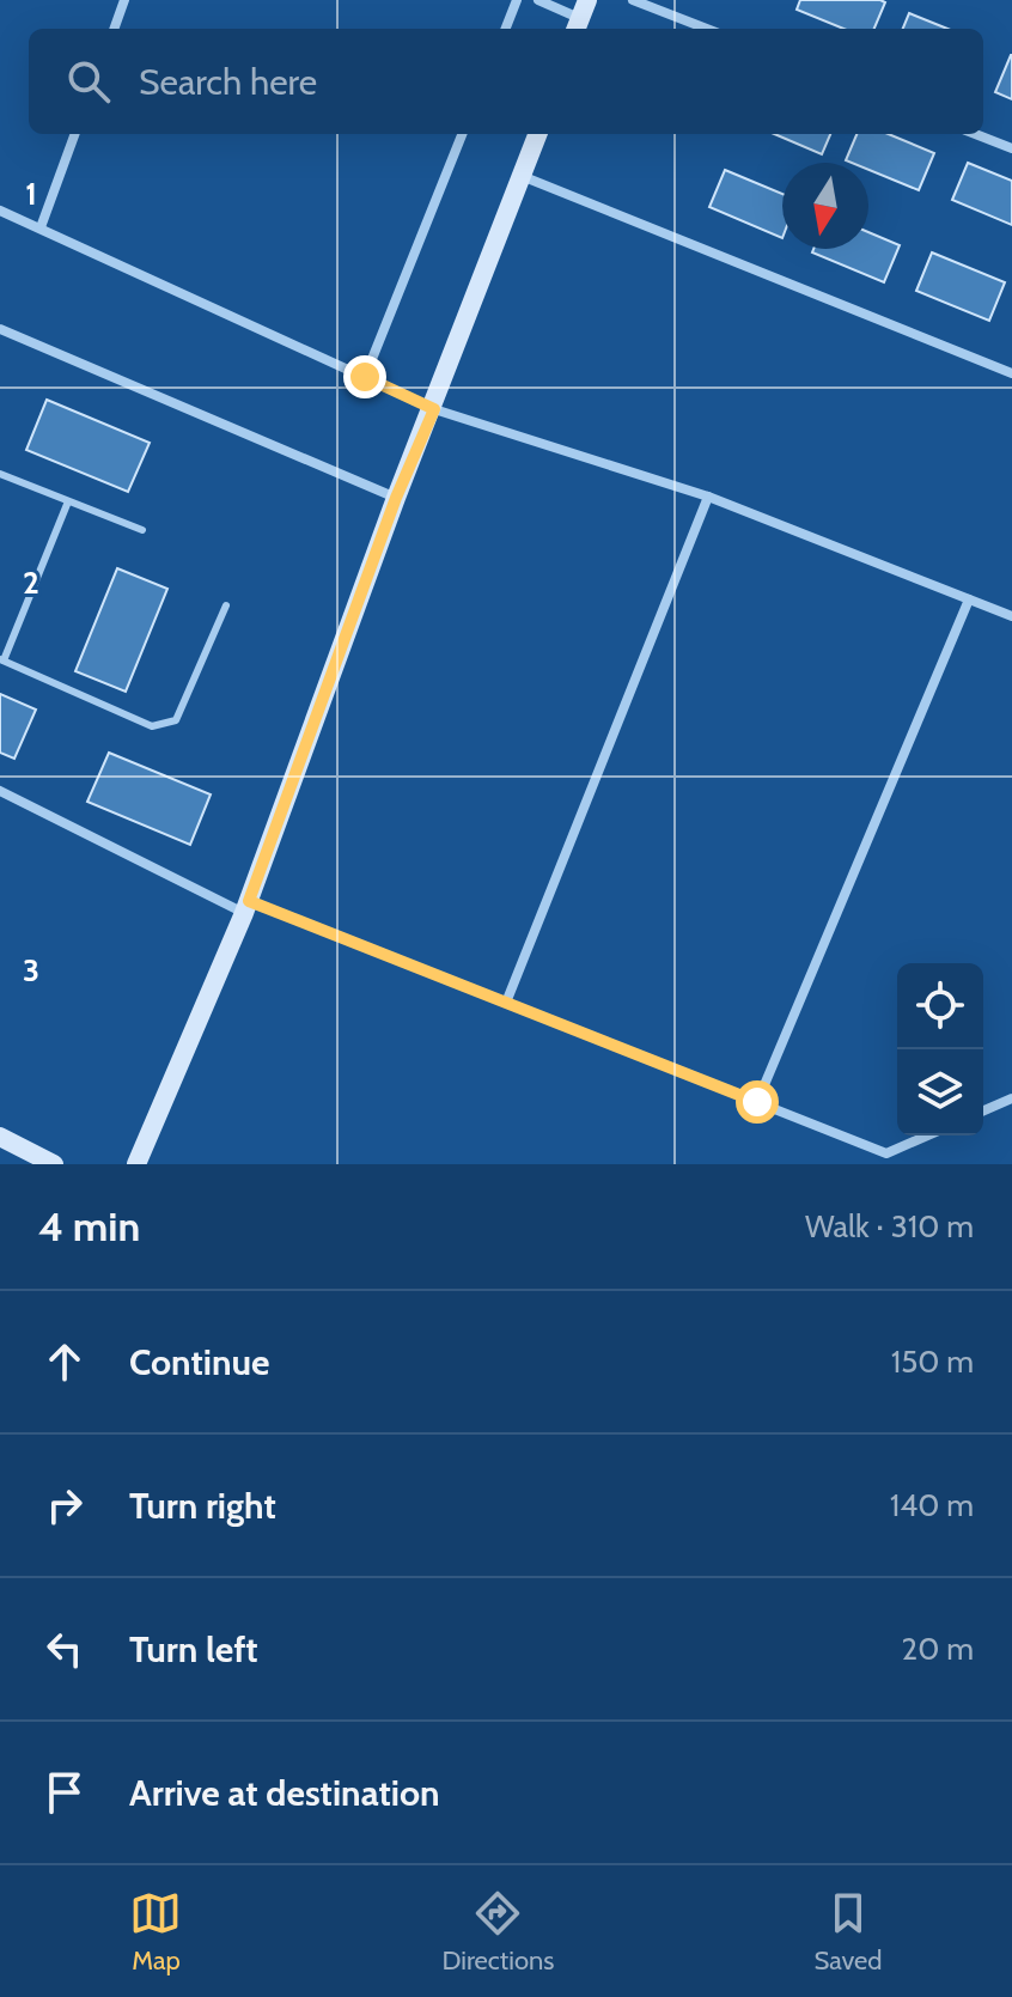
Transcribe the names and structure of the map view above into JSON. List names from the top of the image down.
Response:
{
  "north": "bottom",
  "page": {
    "search": "Search here",
    "heading": ["4 min", "Walk · 310 m"],
    "list": [
      ["Continue", "150 m"],
      ["Turn right", "140 m"],
      ["Turn left", "20 m"],
      "Arrive at destination"
    ],
    "nav": ["Map", "Directions", "Saved"]
  },
  "grid": {
    "rows": ["1", "2", "3"]
  }
}
